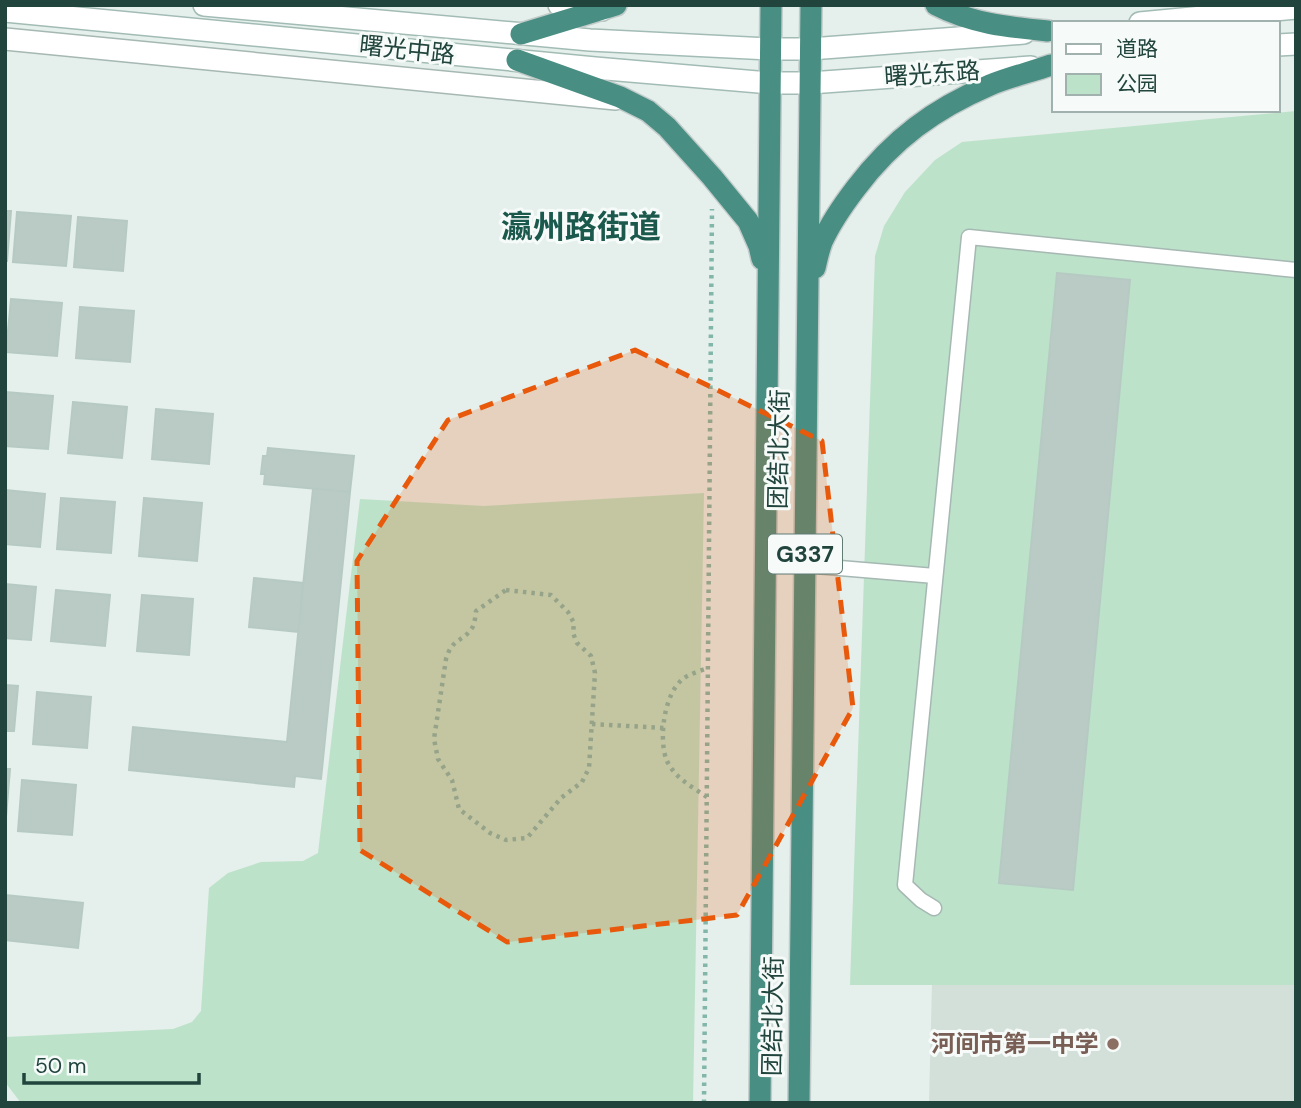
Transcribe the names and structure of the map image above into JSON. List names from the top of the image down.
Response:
{
  "streets": {
    "highway": ["团结北大街", "G337"],
    "main road": ["曙光中路", "曙光东路"]
  },
  "crossings": [
    ["曙光中路", "曙光东路"],
    ["曙光中路", "团结北大街"],
    ["曙光东路", "团结北大街"]
  ],
  "districts": ["瀛州路街道"],
  "places": ["河间市第一中学"],
  "legend": ["道路", "公园"],
  "scale_bar": "50 m"
}
